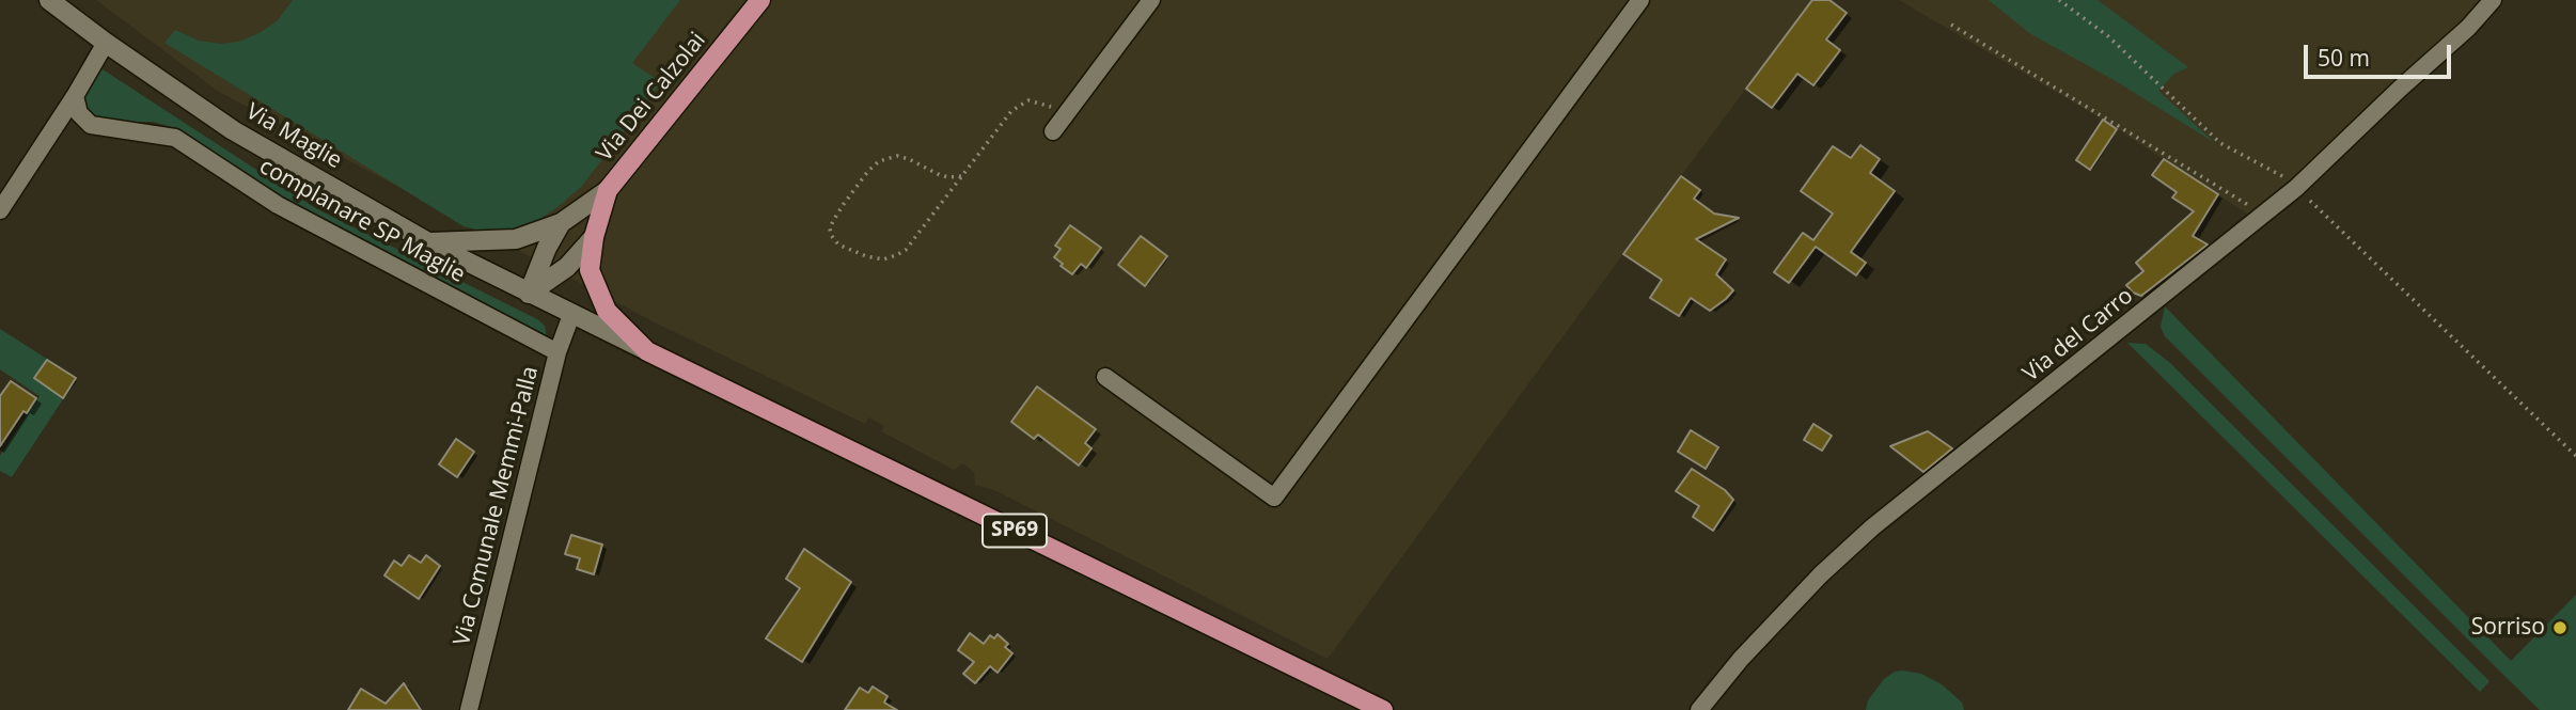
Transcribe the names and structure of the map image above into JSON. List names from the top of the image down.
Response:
{
  "streets": {
    "main road": ["Via Dei Calzolai", "SP69"],
    "street": [
      "Via Maglie",
      "complanare SP Maglie",
      "Via del Carro",
      "Via Comunale Memmi-Palla"
    ]
  },
  "crossings": [
    ["Via Maglie", "SP69"],
    ["complanare SP Maglie", "Via Comunale Memmi-Palla"],
    ["Via Comunale Memmi-Palla", "SP69"]
  ],
  "places": ["Sorriso"],
  "scale_bar": "50 m"
}
